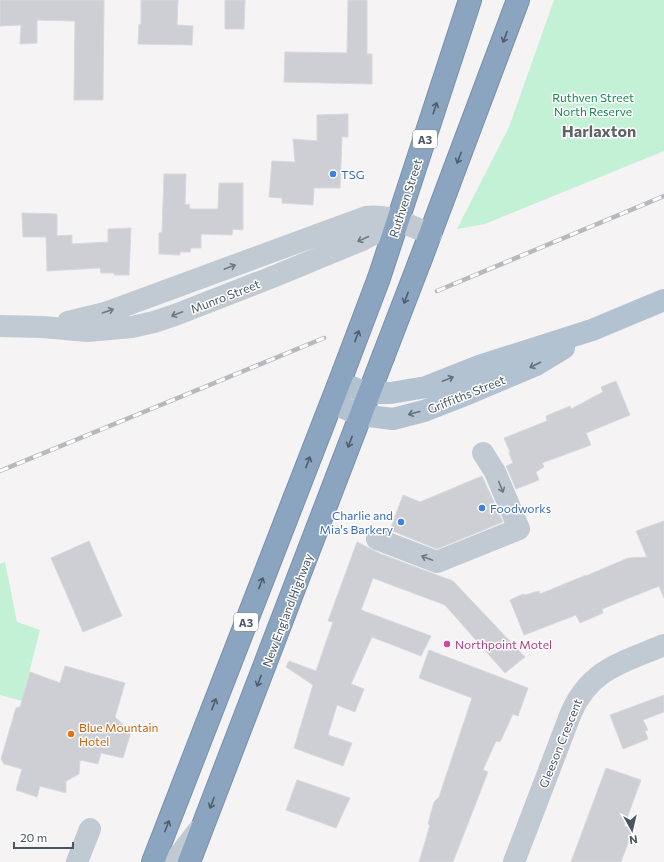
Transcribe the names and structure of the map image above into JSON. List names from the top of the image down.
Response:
{
  "streets": {
    "highway": ["A3", "Ruthven Street", "New England Highway"],
    "main road": ["Griffiths Street"],
    "street": ["Gleeson Crescent"]
  },
  "crossings": [
    ["A3", "Ruthven Street"],
    ["A3", "Griffiths Street"],
    ["Ruthven Street", "Griffiths Street"],
    ["Griffiths Street", "New England Highway"]
  ],
  "districts": ["Harlaxton"],
  "parks": ["Ruthven Street North Reserve"],
  "places": [
    "TSG",
    "Foodworks",
    "Charlie and Mia's Barkery",
    "Northpoint Motel",
    "Blue Mountain Hotel"
  ],
  "scale_bar": "20 m",
  "north": "bottom"
}
